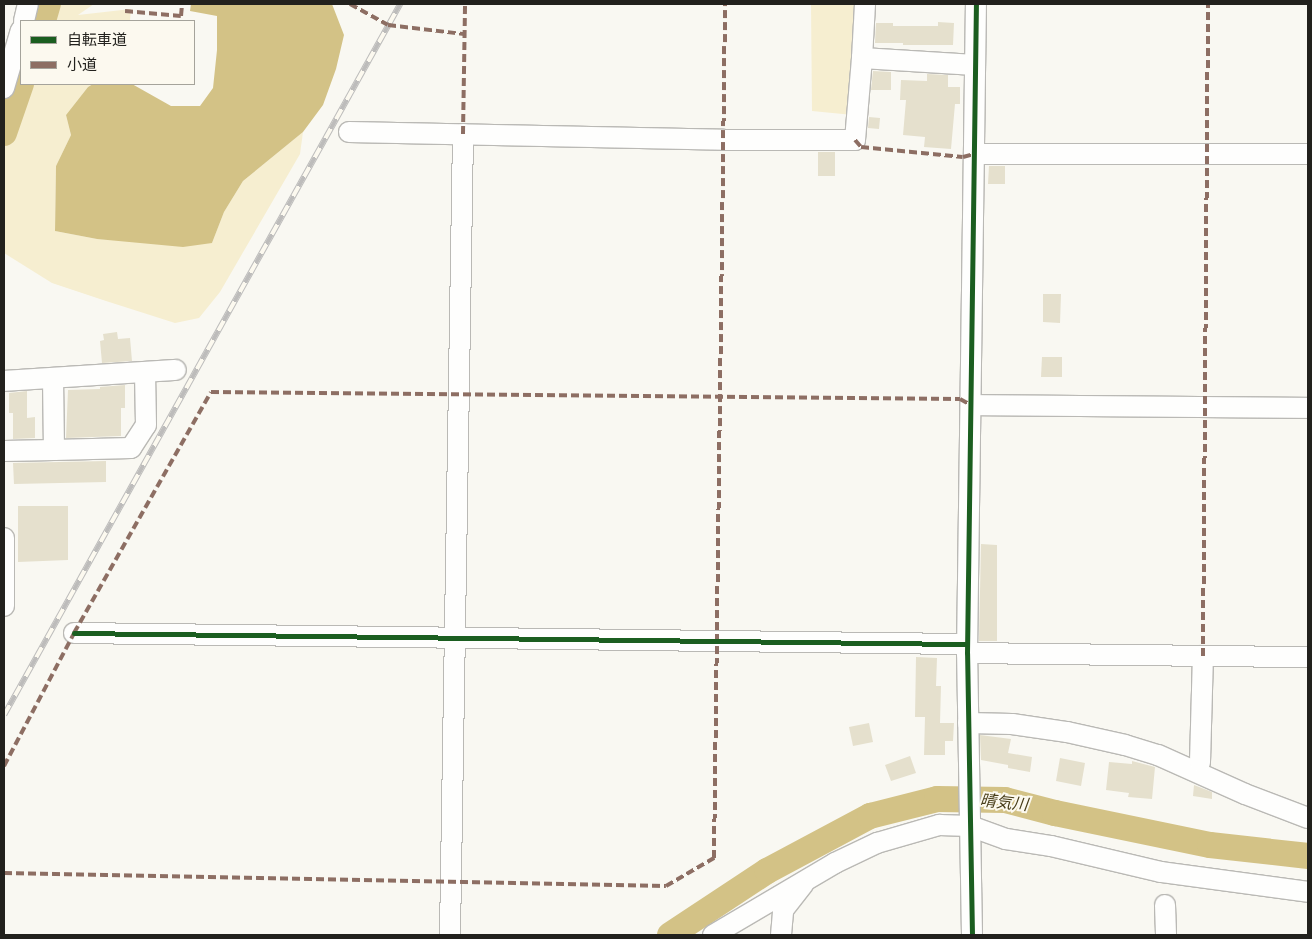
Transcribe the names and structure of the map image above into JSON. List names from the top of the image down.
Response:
{
  "water": ["晴気川"],
  "legend": ["自転車道", "小道"]
}
